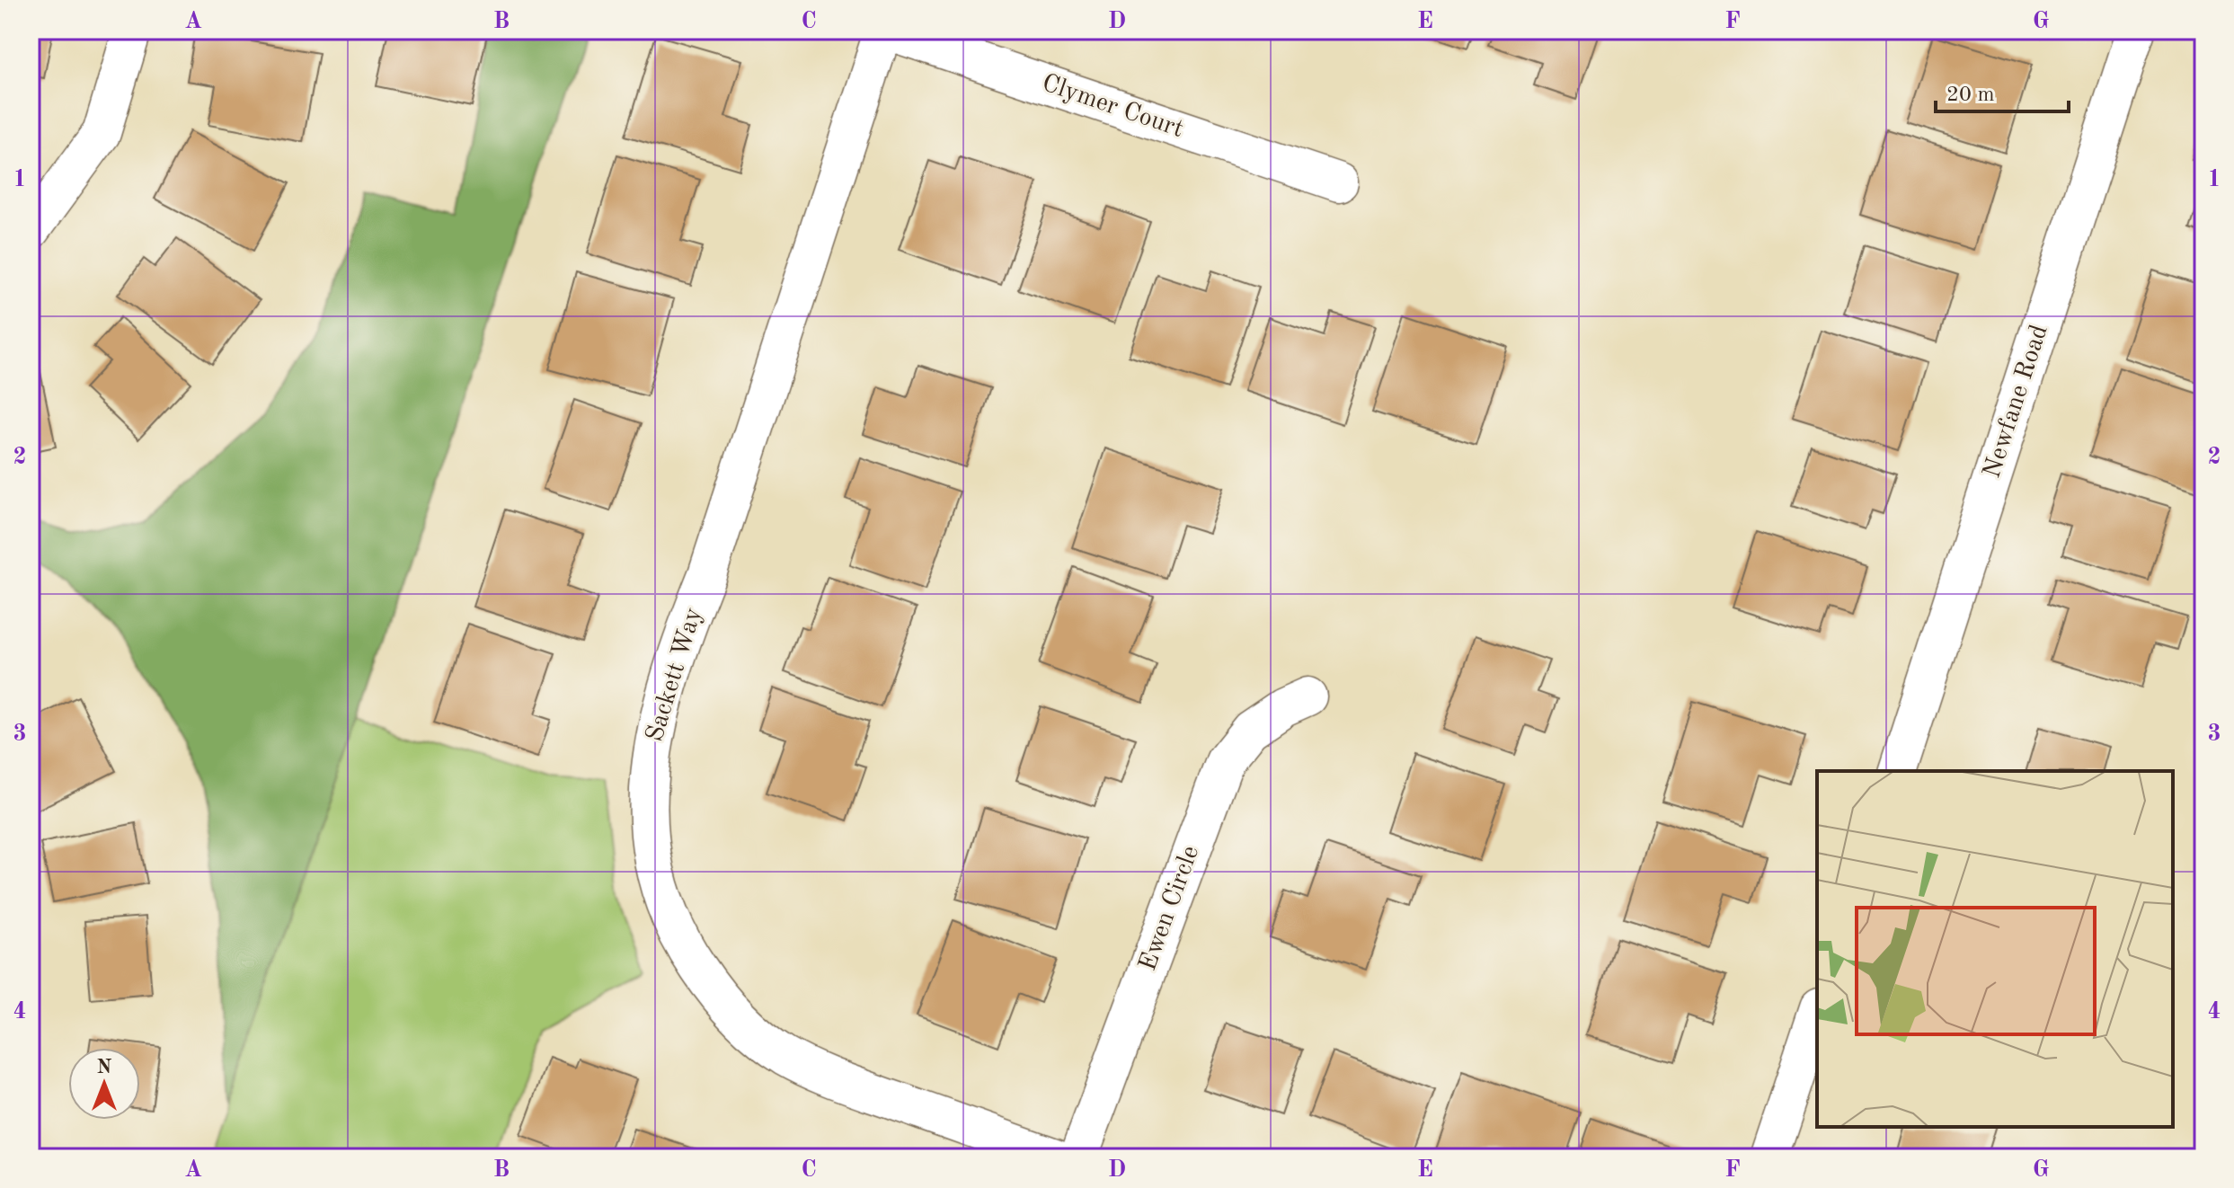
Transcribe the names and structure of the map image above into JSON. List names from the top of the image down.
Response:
{
  "streets": {
    "street": [
      "Clymer Court",
      "Newfane Road",
      "Sackett Way",
      "Ewen Circle"
    ]
  },
  "crossings": [
    ["Clymer Court", "Sackett Way"]
  ],
  "scale_bar": "20 m",
  "north": "top",
  "grid": {
    "columns": [
      "A",
      "B",
      "C",
      "D",
      "E",
      "F",
      "G"
    ],
    "rows": [
      "1",
      "2",
      "3",
      "4"
    ]
  }
}
